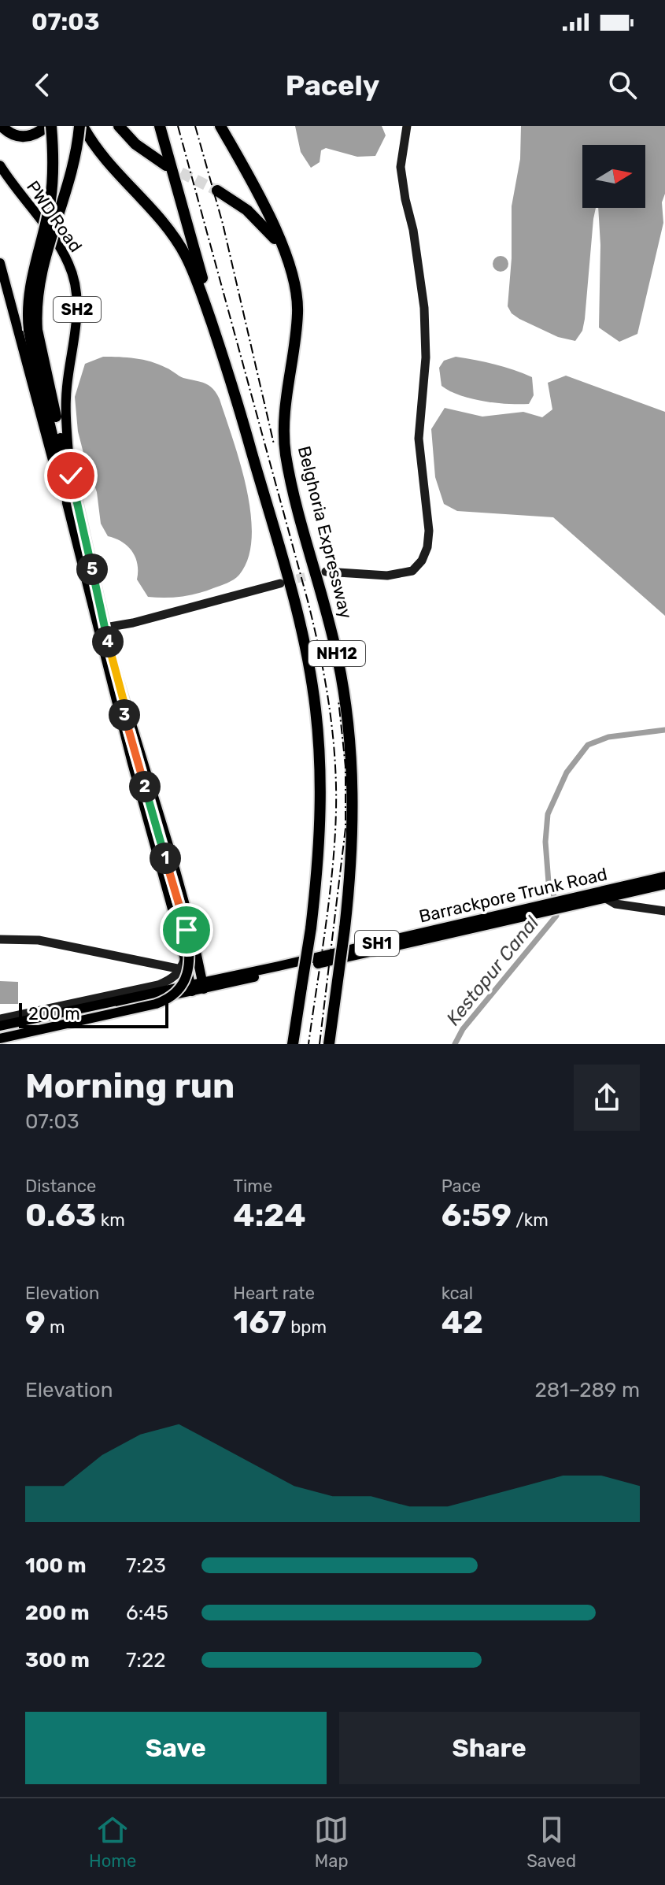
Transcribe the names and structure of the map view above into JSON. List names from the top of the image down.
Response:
{
  "streets": {
    "highway": ["Belghoria Expressway", "NH12"],
    "main road": [
      "PWD Road",
      "SH2",
      "Barrackpore Trunk Road",
      "SH1"
    ]
  },
  "crossings": [
    ["PWD Road", "Barrackpore Trunk Road"],
    ["Belghoria Expressway", "NH12"]
  ],
  "water": ["Kestopur Canal"],
  "scale_bar": "200 m",
  "north": "right",
  "page": {
    "status": "07:03",
    "header": "Pacely",
    "pins": [
      "5",
      "4",
      "3",
      "2",
      "1"
    ],
    "scale": "200 m",
    "heading": ["Morning run", "07:03"],
    "stats": [
      ["Distance", "0.63 km"],
      ["Time", "4:24"],
      ["Pace", "6:59 /km"],
      ["Elevation", "9 m"],
      ["Heart rate", "167 bpm"],
      ["kcal", "42"]
    ],
    "chart": ["Elevation", "281–289 m"],
    "list": [
      {
        "name": "100 m",
        "note": "7:23"
      },
      {
        "name": "200 m",
        "note": "6:45"
      },
      {
        "name": "300 m",
        "note": "7:22"
      }
    ],
    "buttons": ["Save", "Share"],
    "tabs": ["Home", "Map", "Saved"]
  }
}
